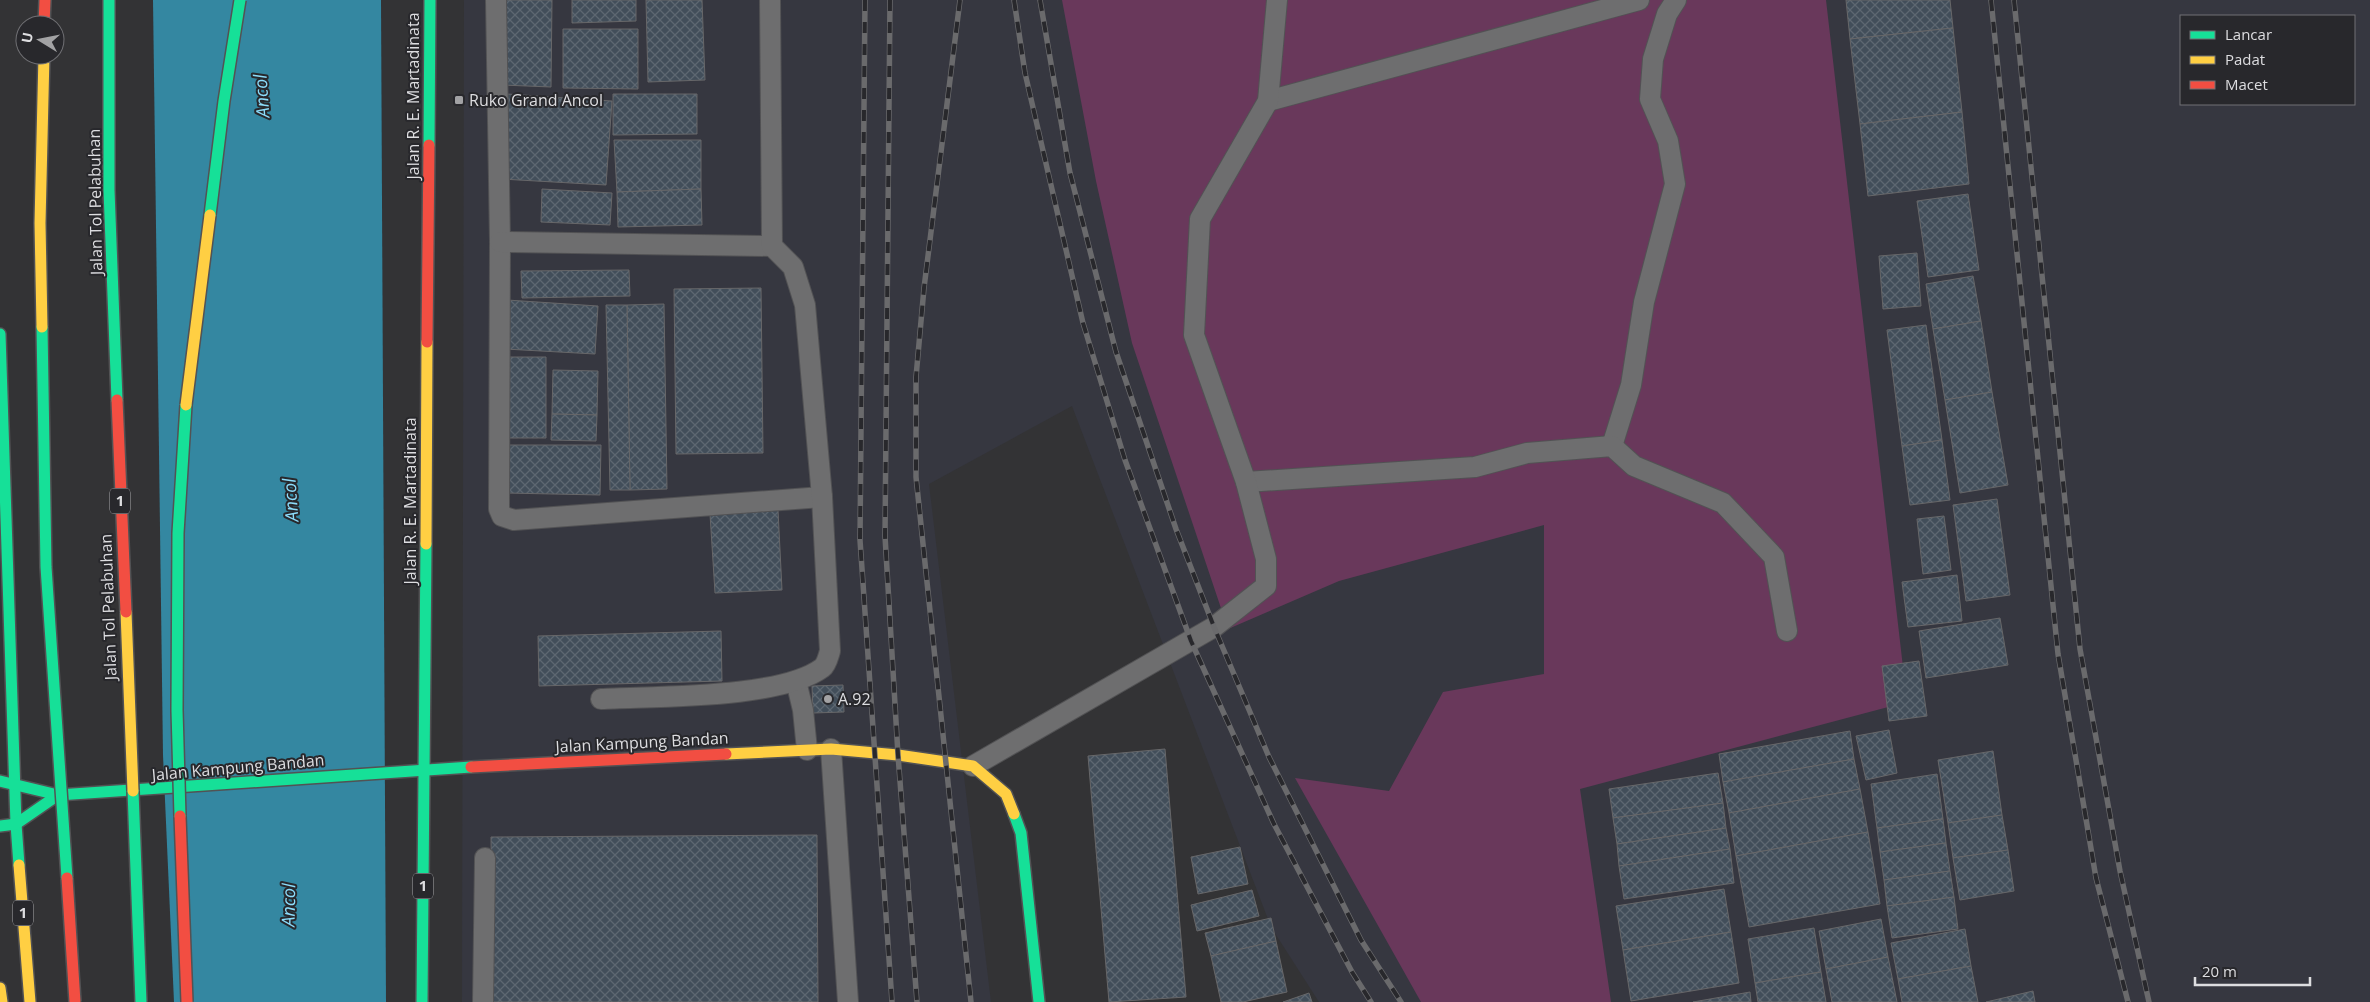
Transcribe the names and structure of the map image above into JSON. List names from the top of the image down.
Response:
{
  "streets": {
    "main road": [
      "Jalan R. E. Martadinata",
      "Jalan Tol Pelabuhan",
      "1",
      "Jalan Kampung Bandan"
    ]
  },
  "crossings": [
    ["Jalan R. E. Martadinata", "Jalan Kampung Bandan"],
    ["1", "Jalan Kampung Bandan"]
  ],
  "water": ["Ancol"],
  "places": {
    "transit": ["Ruko Grand Ancol"],
    "other": ["A.92"]
  },
  "legend": ["Lancar", "Padat", "Macet"],
  "scale_bar": "20 m",
  "north": "left"
}
